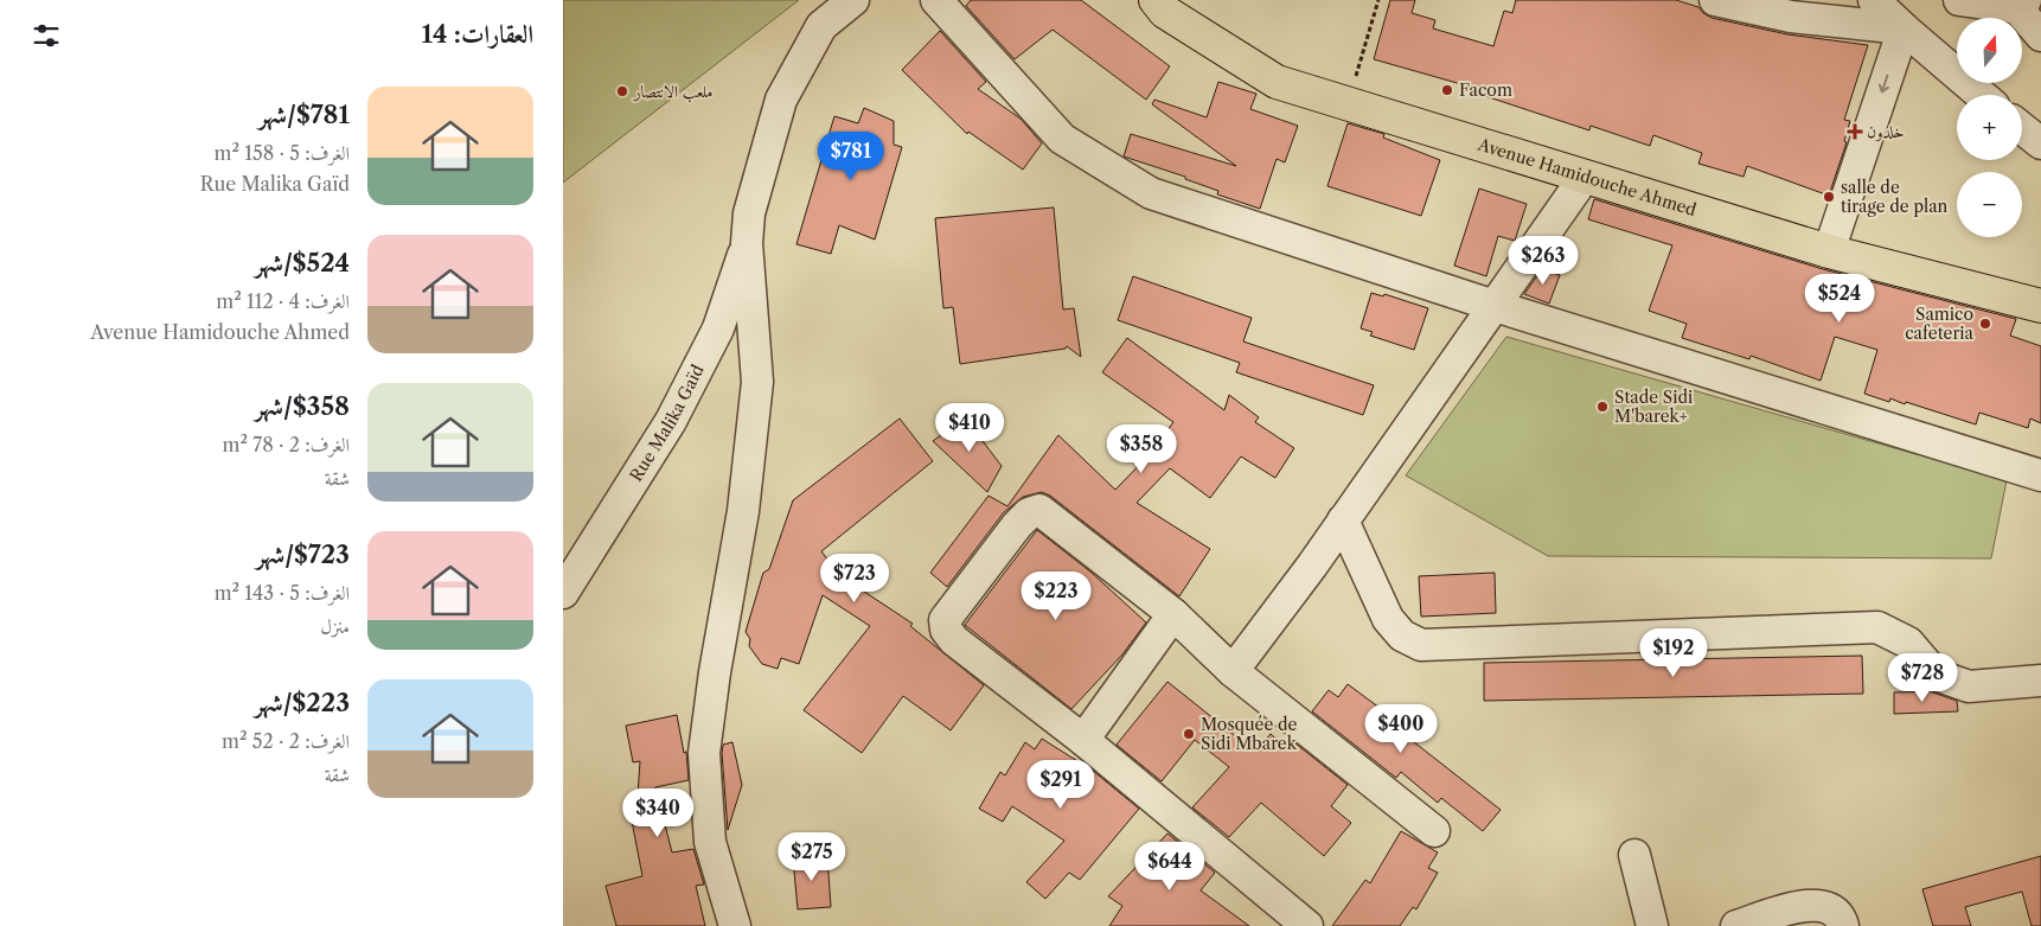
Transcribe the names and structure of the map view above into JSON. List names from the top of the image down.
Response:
{
  "streets": {
    "main road": ["Avenue Hamidouche Ahmed"],
    "street": ["Rue Malika Gaïd"]
  },
  "places": {
    "other": [
      "Facom",
      "ملعب الانتصار",
      "salle de tirage de plan",
      "Samico cafeteria",
      "Stade Sidi M'barek+",
      "Mosquée de Sidi Mbarek"
    ],
    "health": ["خلدون"]
  },
  "north": "top",
  "page": {
    "heading": "العقارات: 14",
    "map_buttons": ["+", "−"],
    "list": [
      {
        "name": "$781/شهر",
        "note": "الغرف: 5 · 158 m² · Rue Malika Gaïd"
      },
      {
        "name": "$524/شهر",
        "note": "الغرف: 4 · 112 m² · Avenue Hamidouche Ahmed"
      },
      {
        "name": "$358/شهر",
        "note": "الغرف: 2 · 78 m² · شقة"
      },
      {
        "name": "$723/شهر",
        "note": "الغرف: 5 · 143 m² · منزل"
      },
      {
        "name": "$223/شهر",
        "note": "الغرف: 2 · 52 m² · شقة"
      }
    ],
    "price": [
      "$781",
      "$263",
      "$524",
      "$410",
      "$358",
      "$723",
      "$223",
      "$192",
      "$728",
      "$400",
      "$291",
      "$340",
      "$275",
      "$644"
    ]
  }
}
